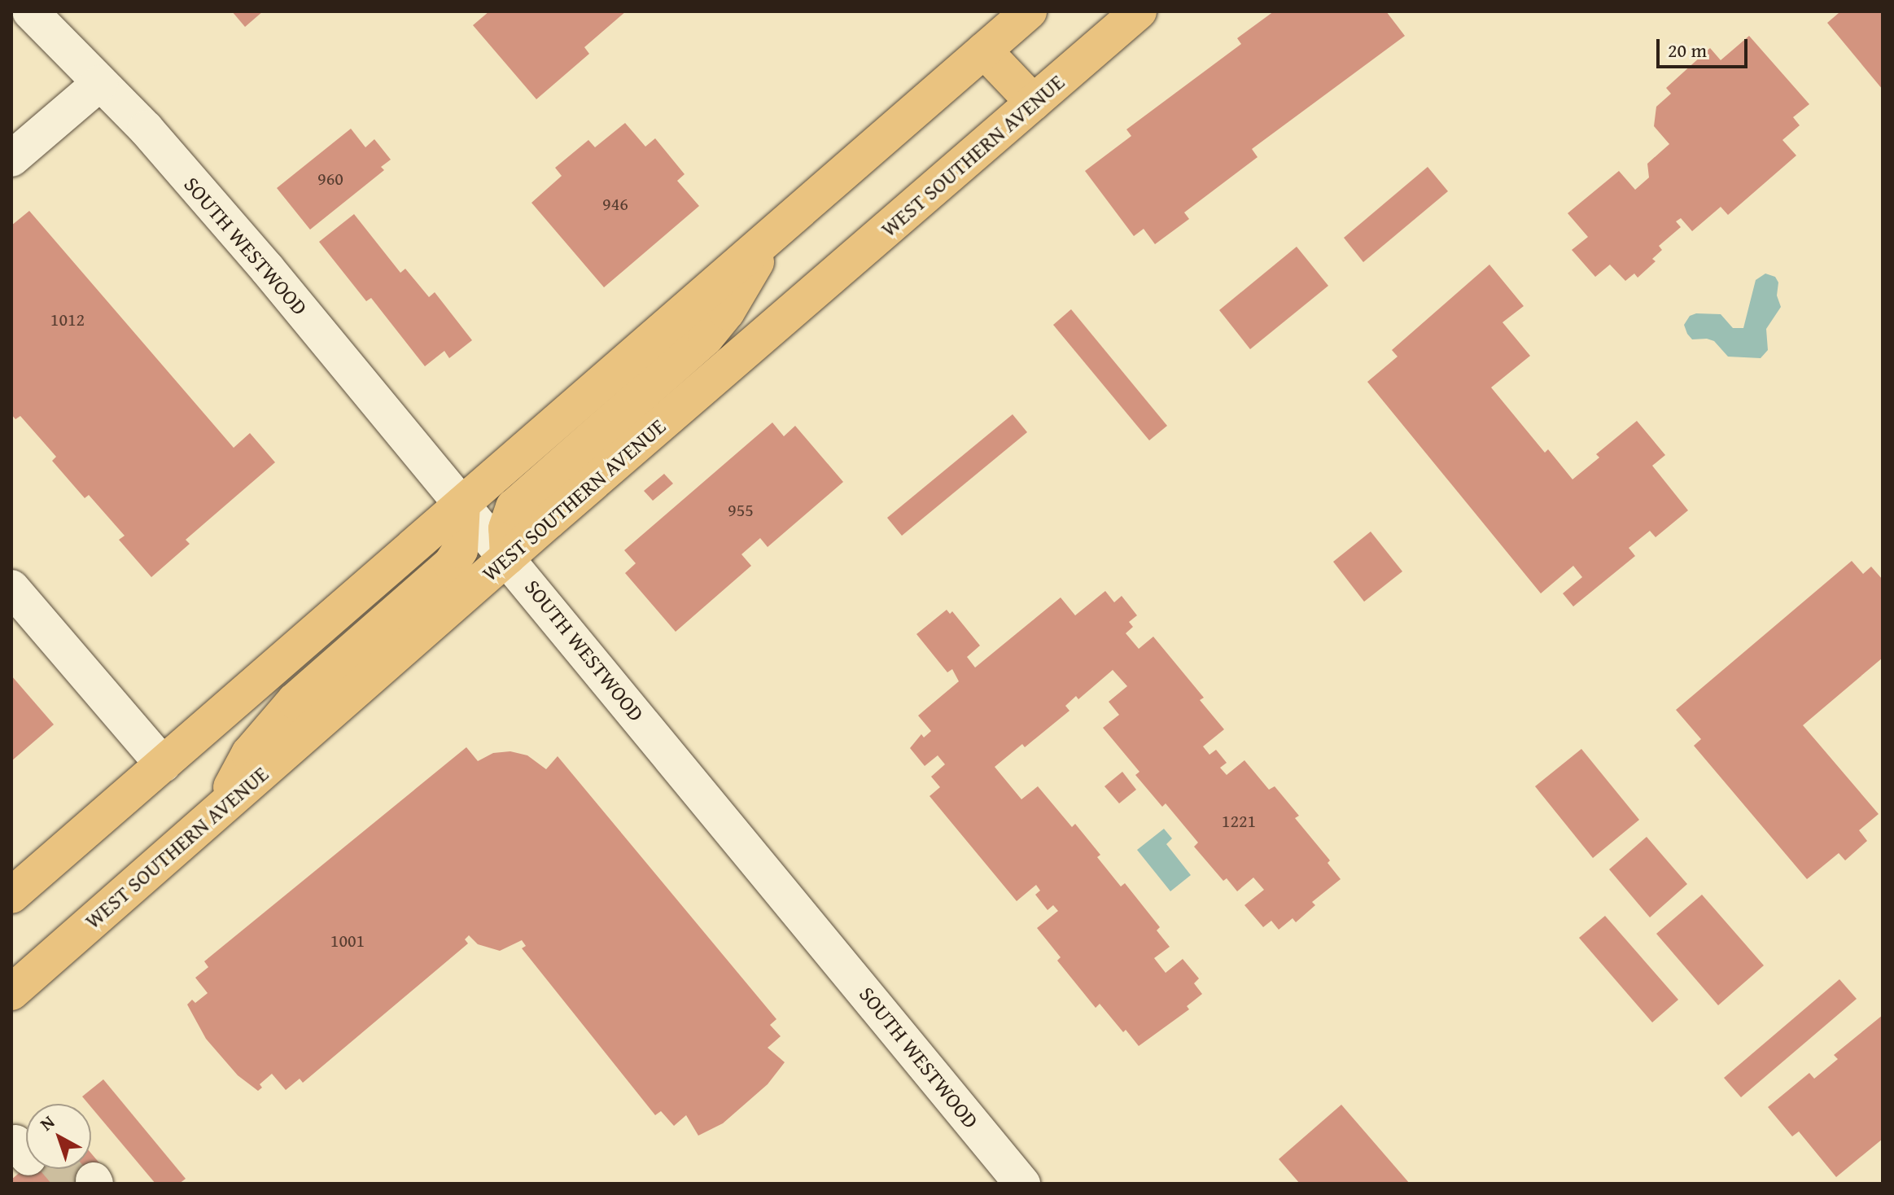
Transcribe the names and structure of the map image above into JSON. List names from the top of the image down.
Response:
{
  "streets": {
    "main road": ["WEST SOUTHERN AVENUE"],
    "street": ["SOUTH WESTWOOD"]
  },
  "crossings": [
    ["WEST SOUTHERN AVENUE", "SOUTH WESTWOOD"]
  ],
  "house_numbers": [
    "960",
    "946",
    "1012",
    "955",
    "1221",
    "1001"
  ],
  "scale_bar": "20 m",
  "north": "top left"
}
